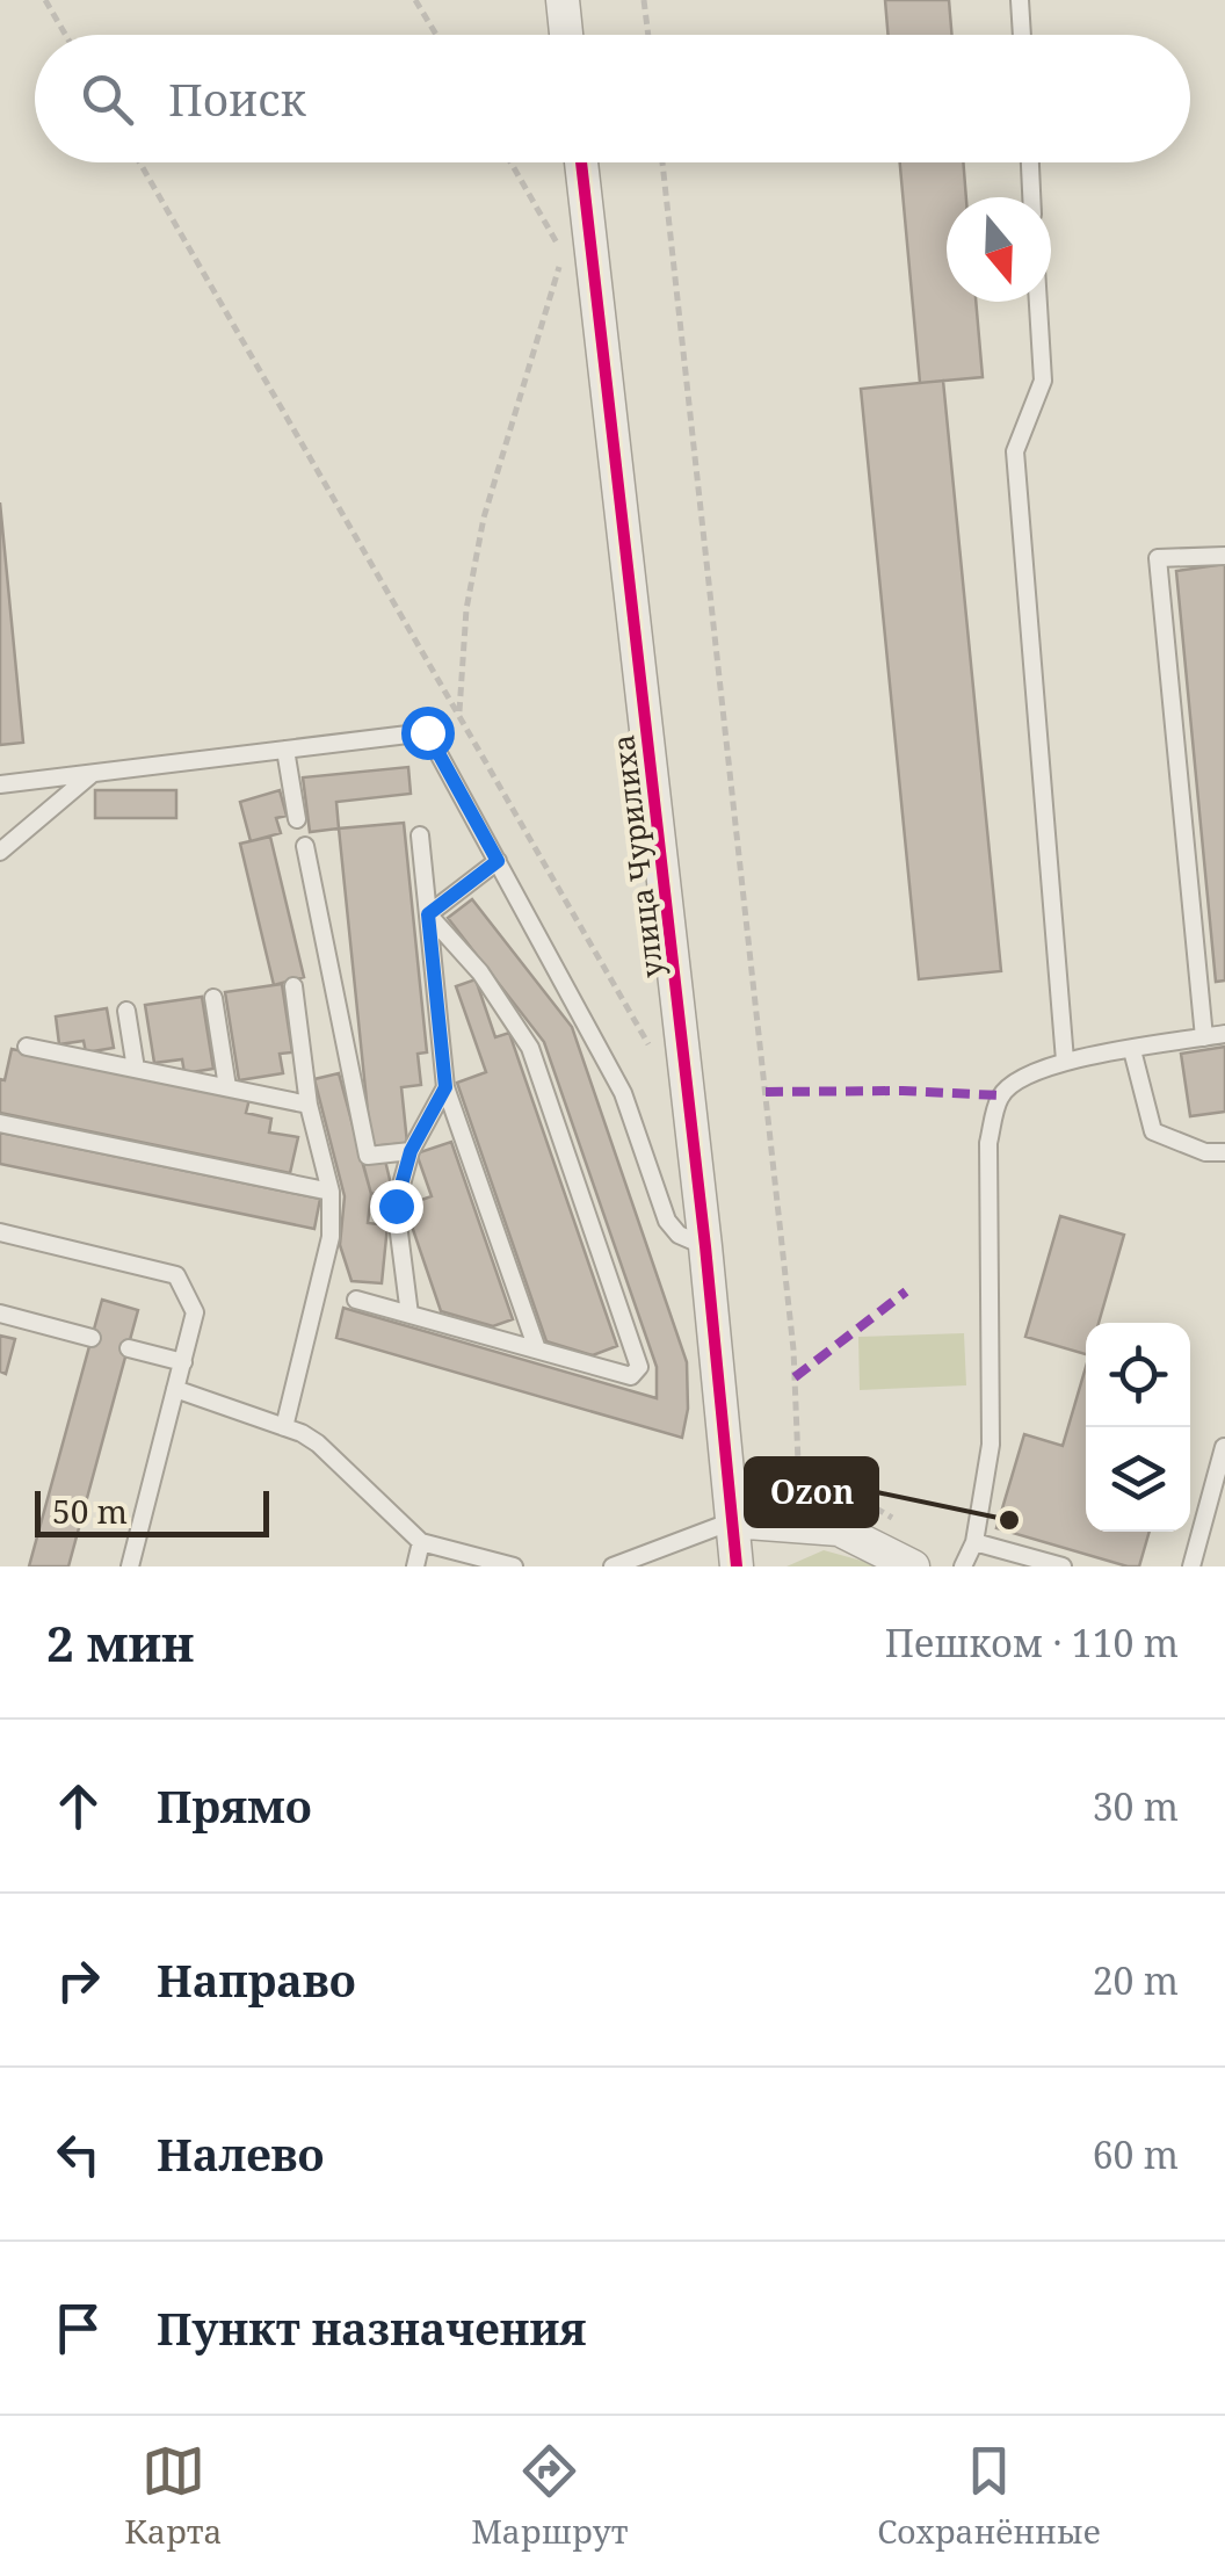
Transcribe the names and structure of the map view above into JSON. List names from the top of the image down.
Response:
{
  "streets": {
    "street": ["улица Чурилиха"]
  },
  "places": ["Ozon"],
  "scale_bar": "50 m",
  "north": "bottom",
  "page": {
    "search": "Поиск",
    "scale": "50 m",
    "heading": ["2 мин", "Пешком · 110 m"],
    "list": [
      ["Прямо", "30 m"],
      ["Направо", "20 m"],
      ["Налево", "60 m"],
      "Пункт назначения"
    ],
    "nav": ["Карта", "Маршрут", "Сохранённые"]
  }
}
